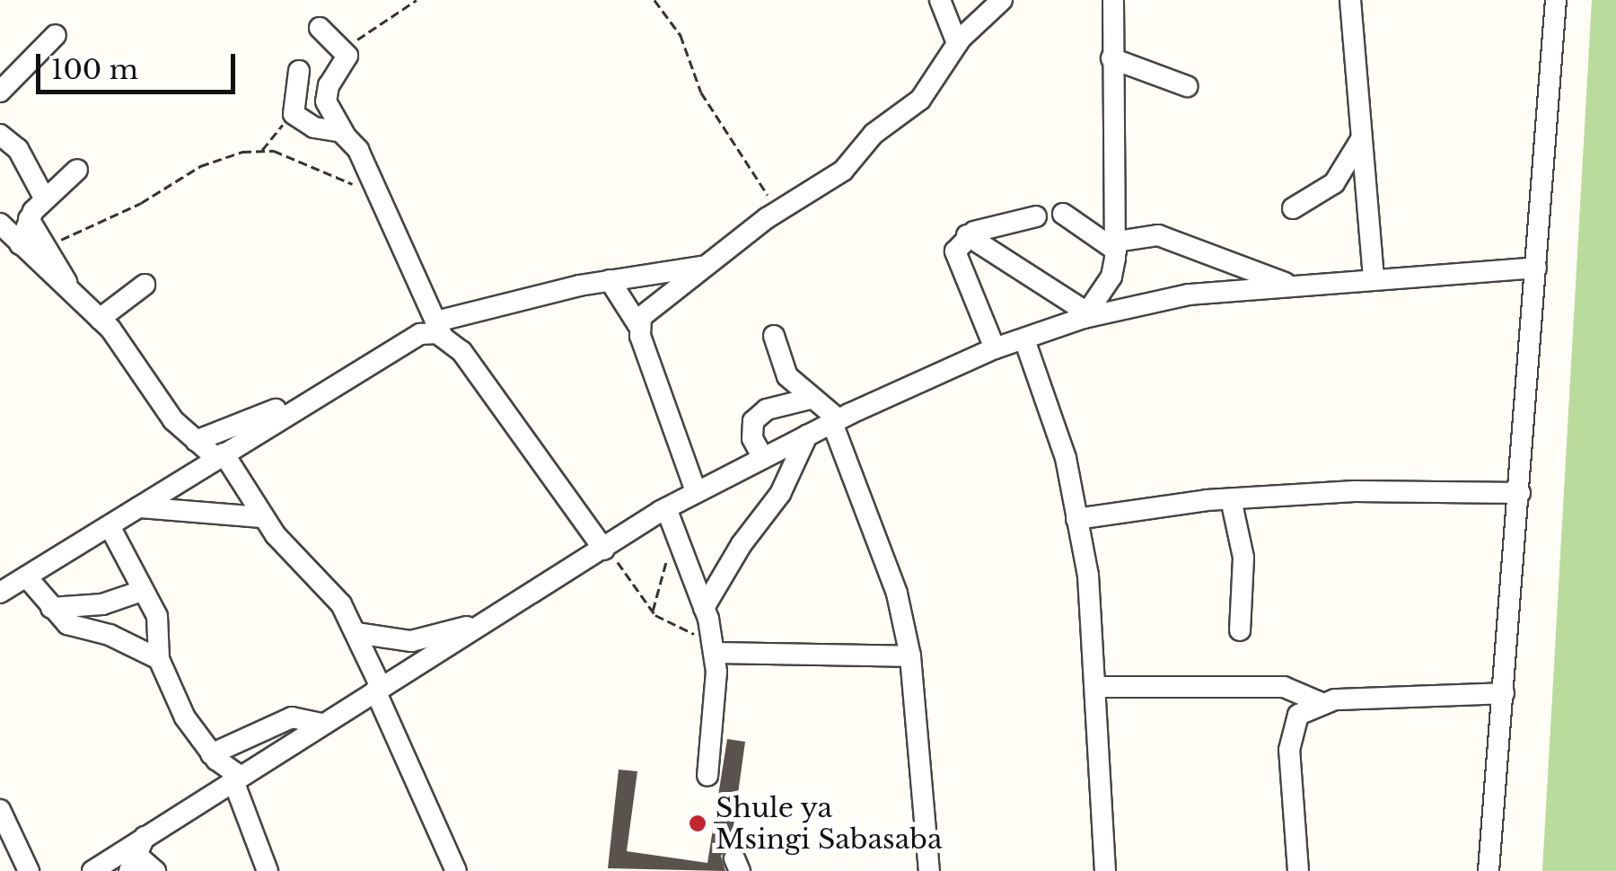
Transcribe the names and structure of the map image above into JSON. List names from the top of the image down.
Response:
{
  "places": ["Shule ya Msingi Sabasaba"],
  "scale_bar": "100 m"
}
